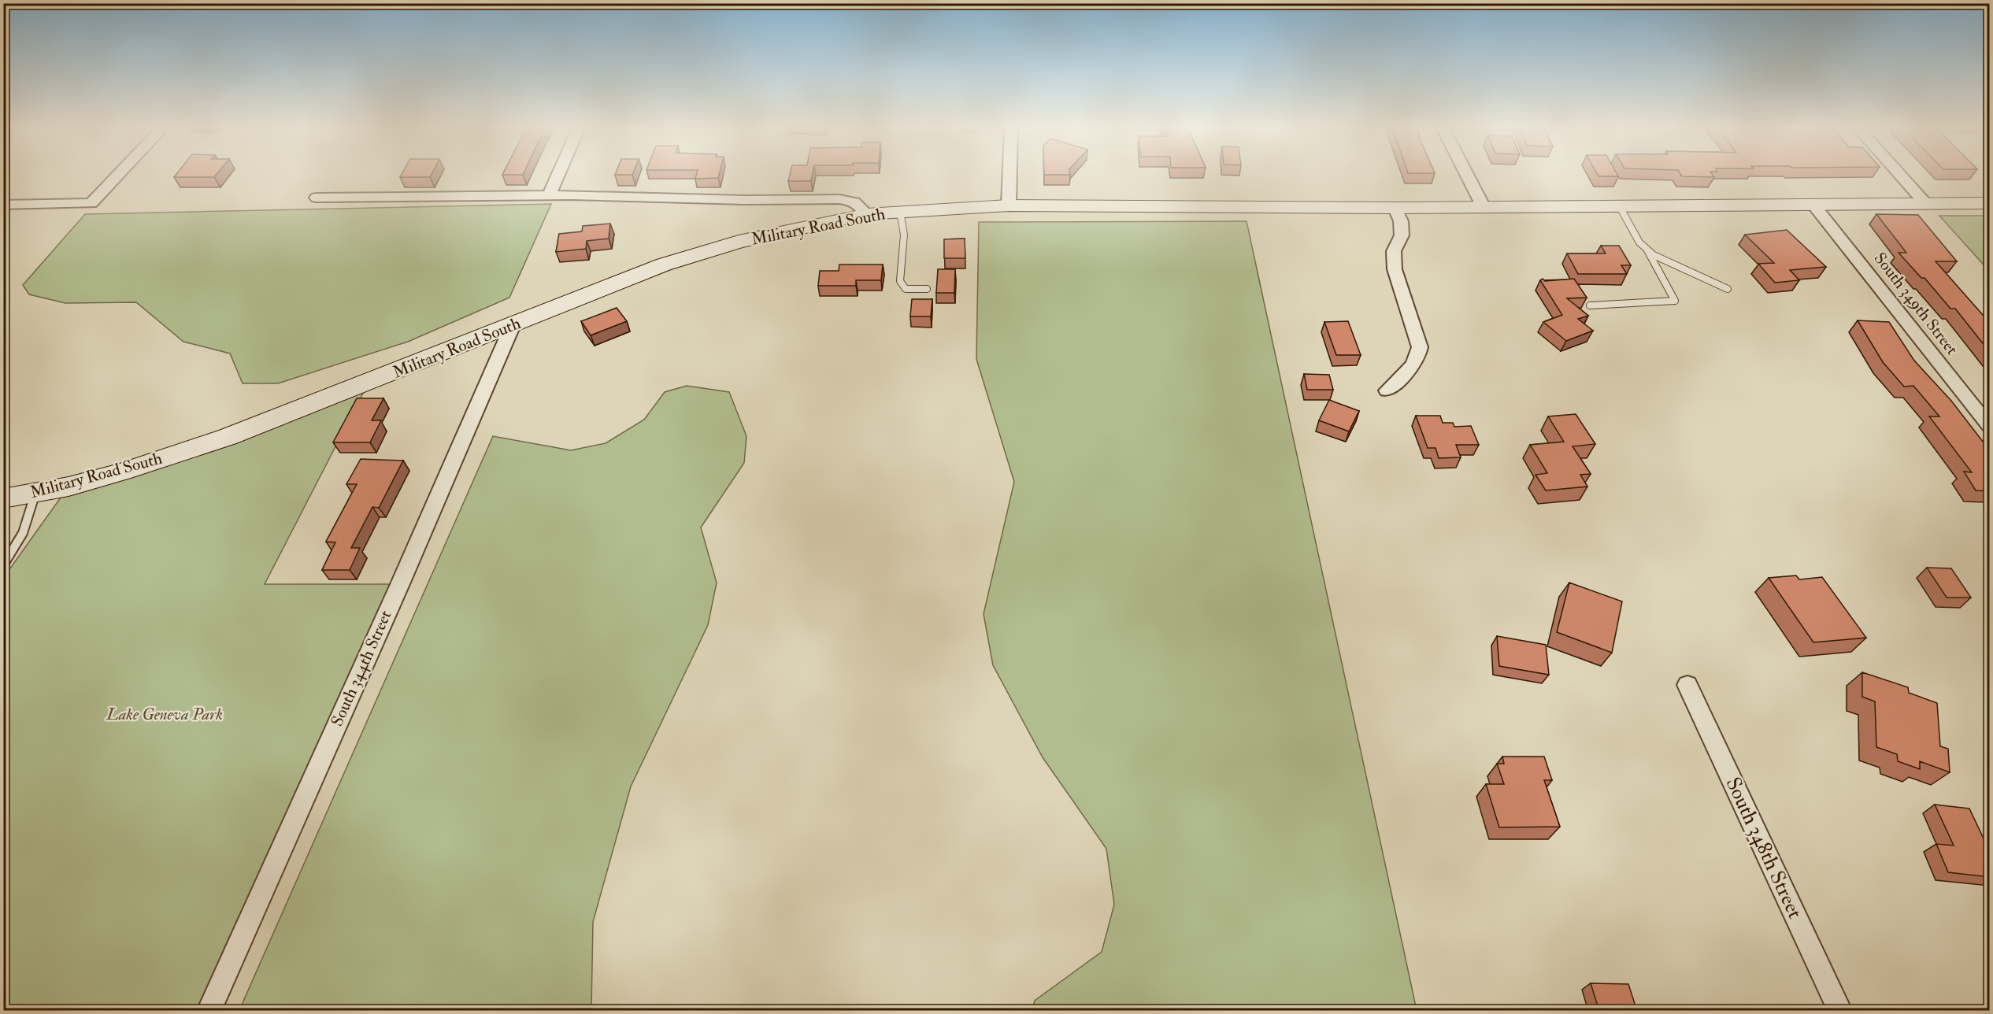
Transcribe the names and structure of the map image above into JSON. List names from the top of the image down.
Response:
{
  "streets": {
    "main road": ["Military Road South"],
    "street": ["South 349th Street", "South 344th Street", "South 348th Street"]
  },
  "crossings": [
    ["Military Road South", "South 349th Street"],
    ["Military Road South", "South 344th Street"]
  ],
  "parks": ["Lake Geneva Park"]
}
